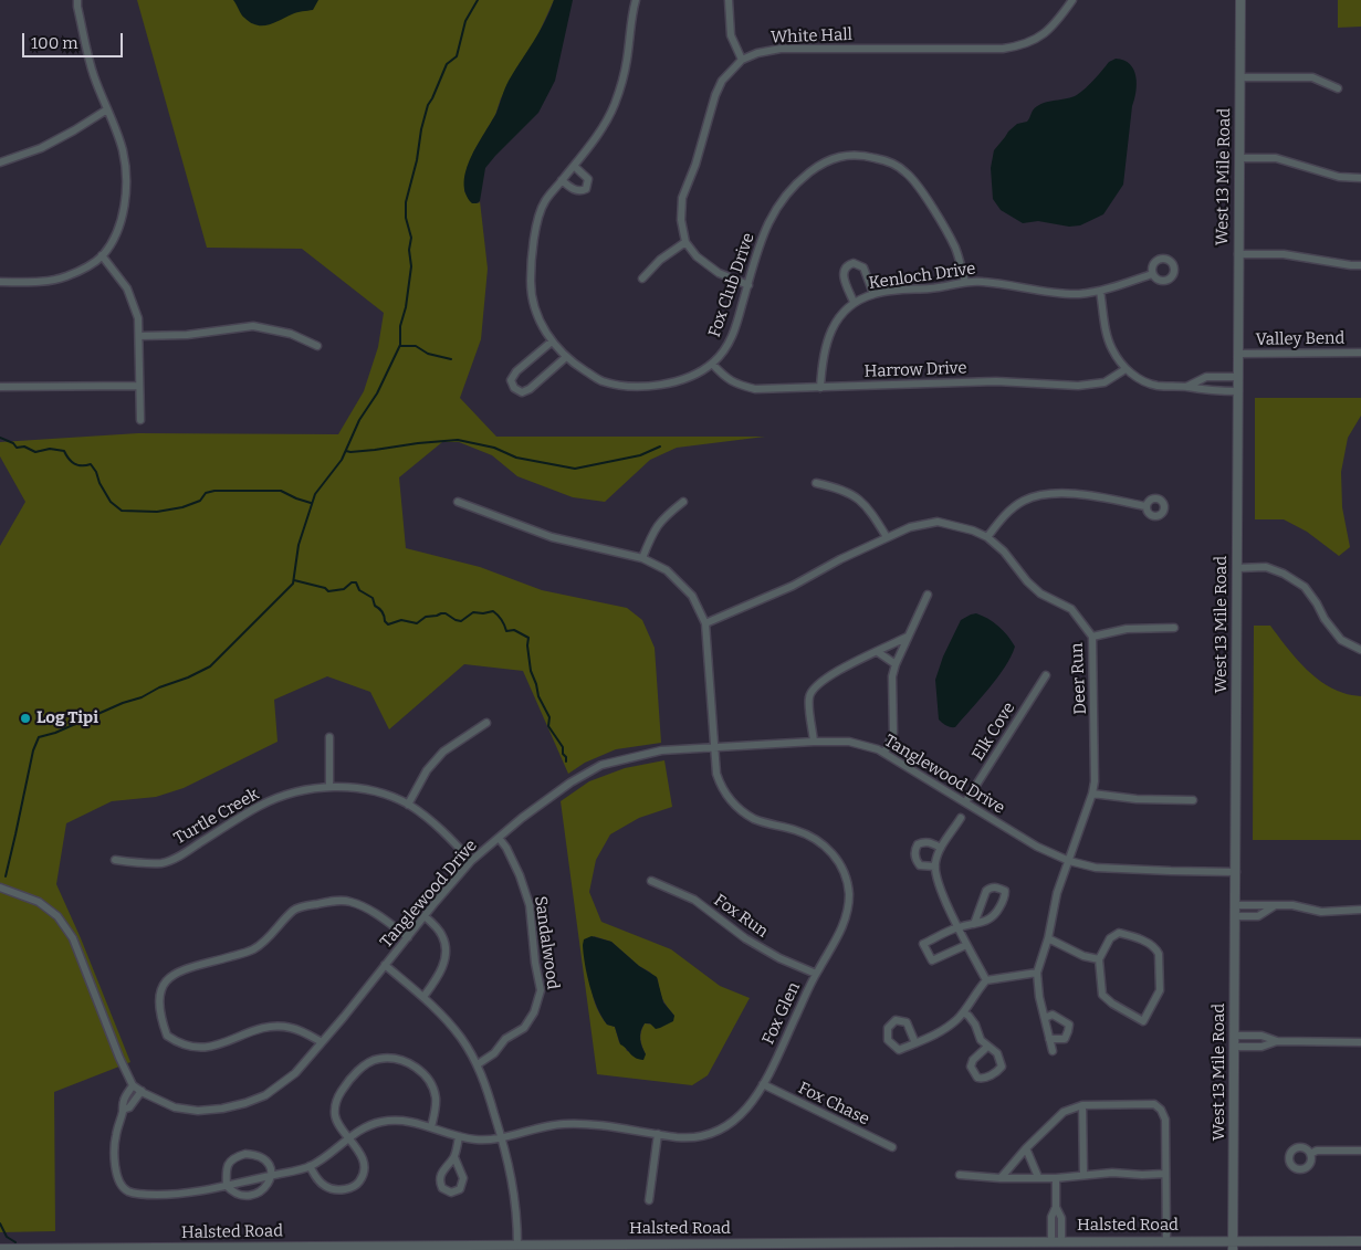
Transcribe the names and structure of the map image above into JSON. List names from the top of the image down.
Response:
{
  "streets": {
    "street": [
      "White Hall",
      "West 13 Mile Road",
      "Kenloch Drive",
      "Fox Club Drive",
      "Valley Bend",
      "Harrow Drive",
      "Deer Run",
      "Elk Cove",
      "Tanglewood Drive",
      "Turtle Creek",
      "Fox Run",
      "Sandalwood",
      "Fox Glen",
      "Fox Chase",
      "Halsted Road"
    ]
  },
  "crossings": [
    ["West 13 Mile Road", "Valley Bend"],
    ["West 13 Mile Road", "Tanglewood Drive"],
    ["West 13 Mile Road", "Halsted Road"],
    ["Kenloch Drive", "Fox Club Drive"],
    ["Kenloch Drive", "Harrow Drive"],
    ["Fox Club Drive", "Harrow Drive"],
    ["Deer Run", "Tanglewood Drive"],
    ["Deer Run", "Fox Glen"],
    ["Elk Cove", "Tanglewood Drive"],
    ["Tanglewood Drive", "Turtle Creek"],
    ["Tanglewood Drive", "Sandalwood"],
    ["Tanglewood Drive", "Fox Glen"],
    ["Fox Run", "Fox Glen"],
    ["Fox Glen", "Fox Chase"]
  ],
  "places": ["Log Tipi"],
  "scale_bar": "100 m"
}
